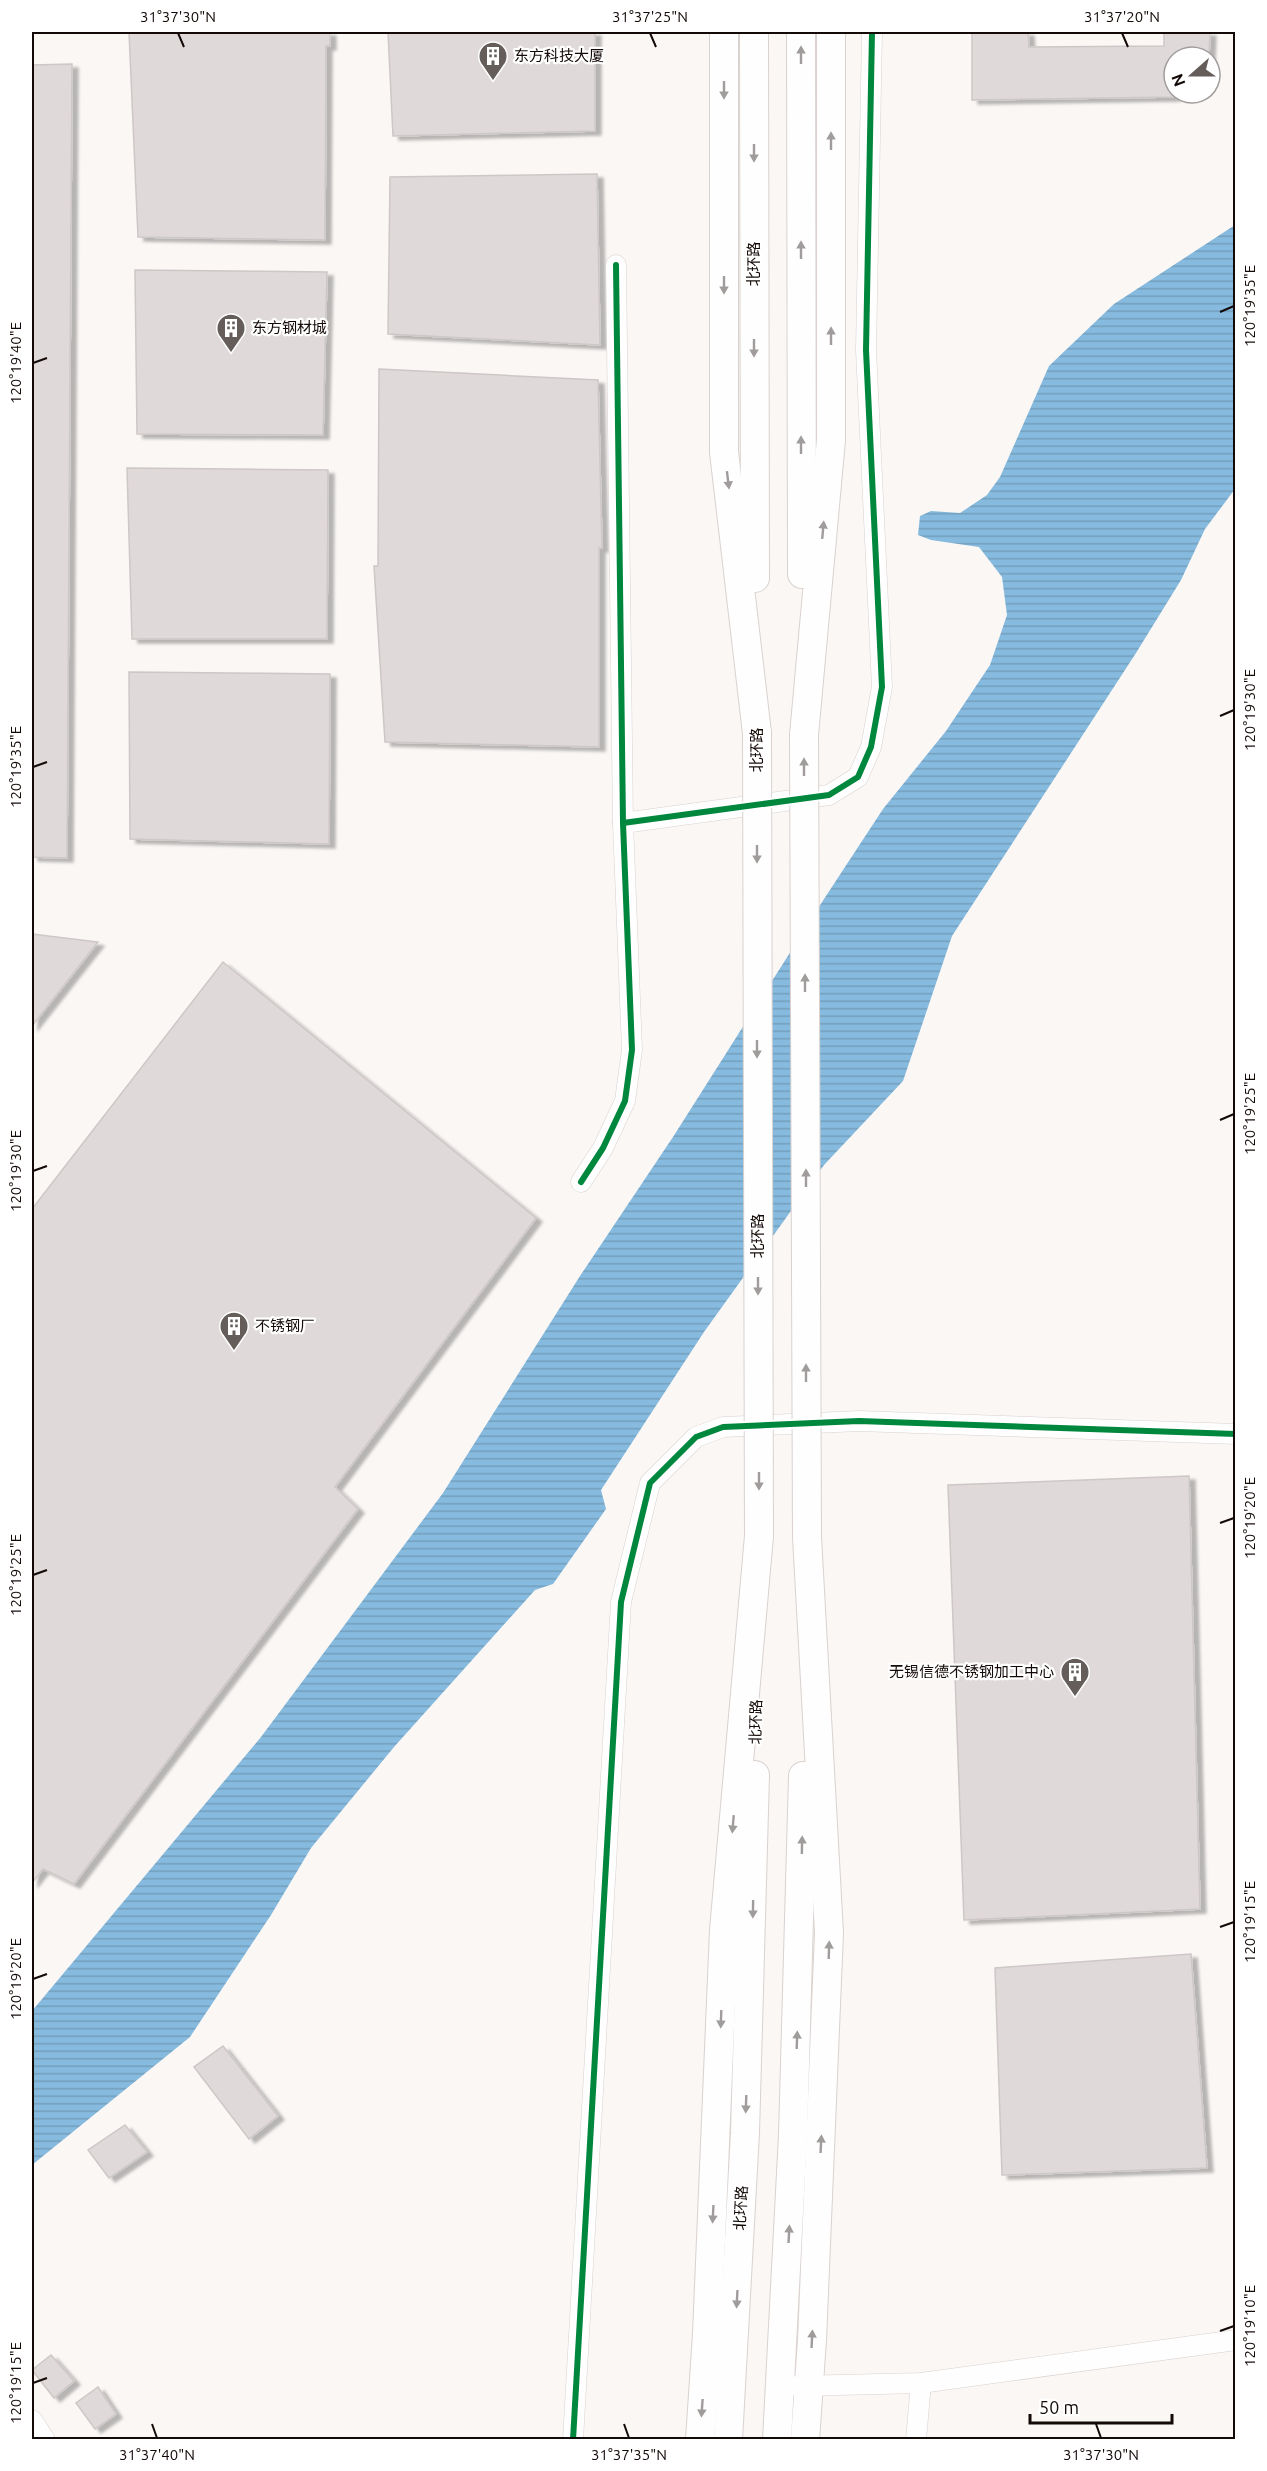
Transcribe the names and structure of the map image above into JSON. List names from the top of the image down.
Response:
{
  "streets": {
    "highway": ["北环路"]
  },
  "places": {
    "building": [
      "东方科技大厦",
      "东方钢材城",
      "不锈钢厂",
      "无锡信德不锈钢加工中心"
    ]
  },
  "scale_bar": "50 m",
  "north": "left",
  "coordinates": [
    "31°37'30\"N",
    "31°37'25\"N",
    "31°37'20\"N",
    "120°19'35\"E",
    "120°19'40\"E",
    "120°19'30\"E",
    "120°19'25\"E",
    "120°19'20\"E",
    "120°19'15\"E",
    "120°19'10\"E",
    "31°37'40\"N",
    "31°37'35\"N"
  ]
}
